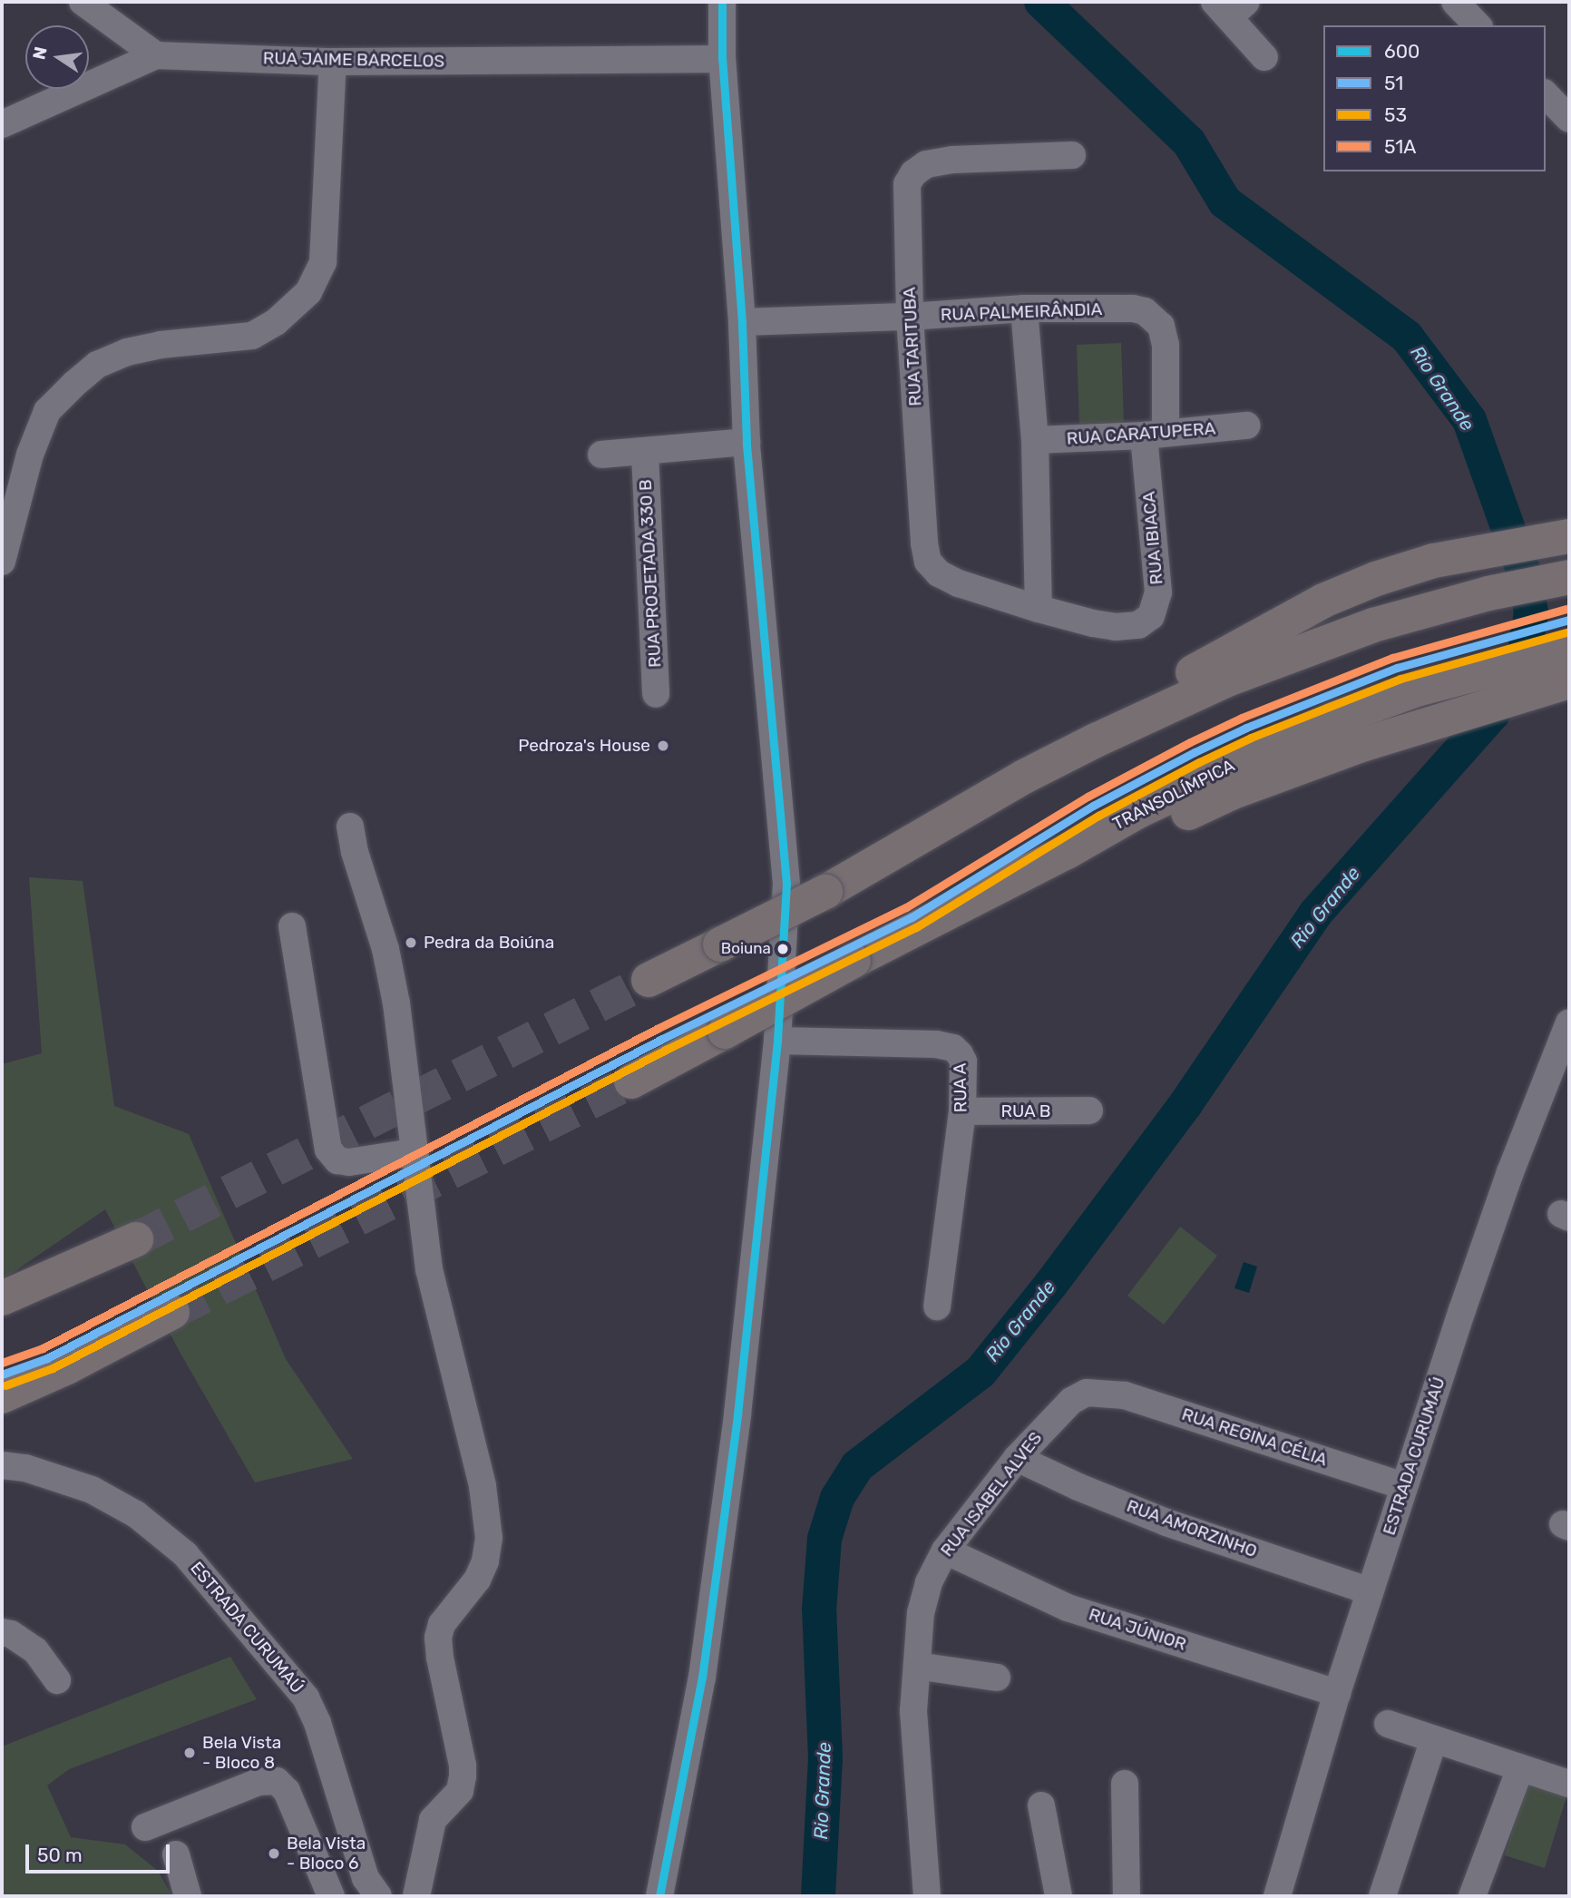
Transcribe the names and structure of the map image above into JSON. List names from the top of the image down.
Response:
{
  "streets": {
    "highway": ["TRANSOLÍMPICA"],
    "street": [
      "RUA JAIME BARCELOS",
      "RUA PALMEIRÂNDIA",
      "RUA TARITUBA",
      "RUA CARATUPERA",
      "RUA IBIACA",
      "RUA PROJETADA 330 B",
      "RUA A",
      "RUA B",
      "RUA REGINA CÉLIA",
      "ESTRADA CURUMAÚ",
      "RUA ISABEL ALVES",
      "RUA AMORZINHO",
      "RUA JÚNIOR"
    ]
  },
  "crossings": [
    ["RUA PALMEIRÂNDIA", "RUA TARITUBA"],
    ["RUA PALMEIRÂNDIA", "RUA IBIACA"],
    ["RUA TARITUBA", "RUA IBIACA"],
    ["RUA CARATUPERA", "RUA IBIACA"],
    ["RUA A", "RUA B"],
    ["RUA REGINA CÉLIA", "ESTRADA CURUMAÚ"],
    ["RUA REGINA CÉLIA", "RUA ISABEL ALVES"],
    ["ESTRADA CURUMAÚ", "RUA AMORZINHO"],
    ["ESTRADA CURUMAÚ", "RUA JÚNIOR"],
    ["RUA ISABEL ALVES", "RUA AMORZINHO"],
    ["RUA ISABEL ALVES", "RUA JÚNIOR"]
  ],
  "water": ["Rio Grande"],
  "places": [
    "Pedroza's House",
    "Pedra da Boiúna",
    "Boiuna",
    "Bela Vista - Bloco 8",
    "Bela Vista - Bloco 6"
  ],
  "lines": [
    "transit line 600",
    "transit line 51A",
    "transit line 51",
    "transit line 53"
  ],
  "legend": [
    "600",
    "51",
    "53",
    "51A"
  ],
  "scale_bar": "50 m",
  "north": "left"
}
